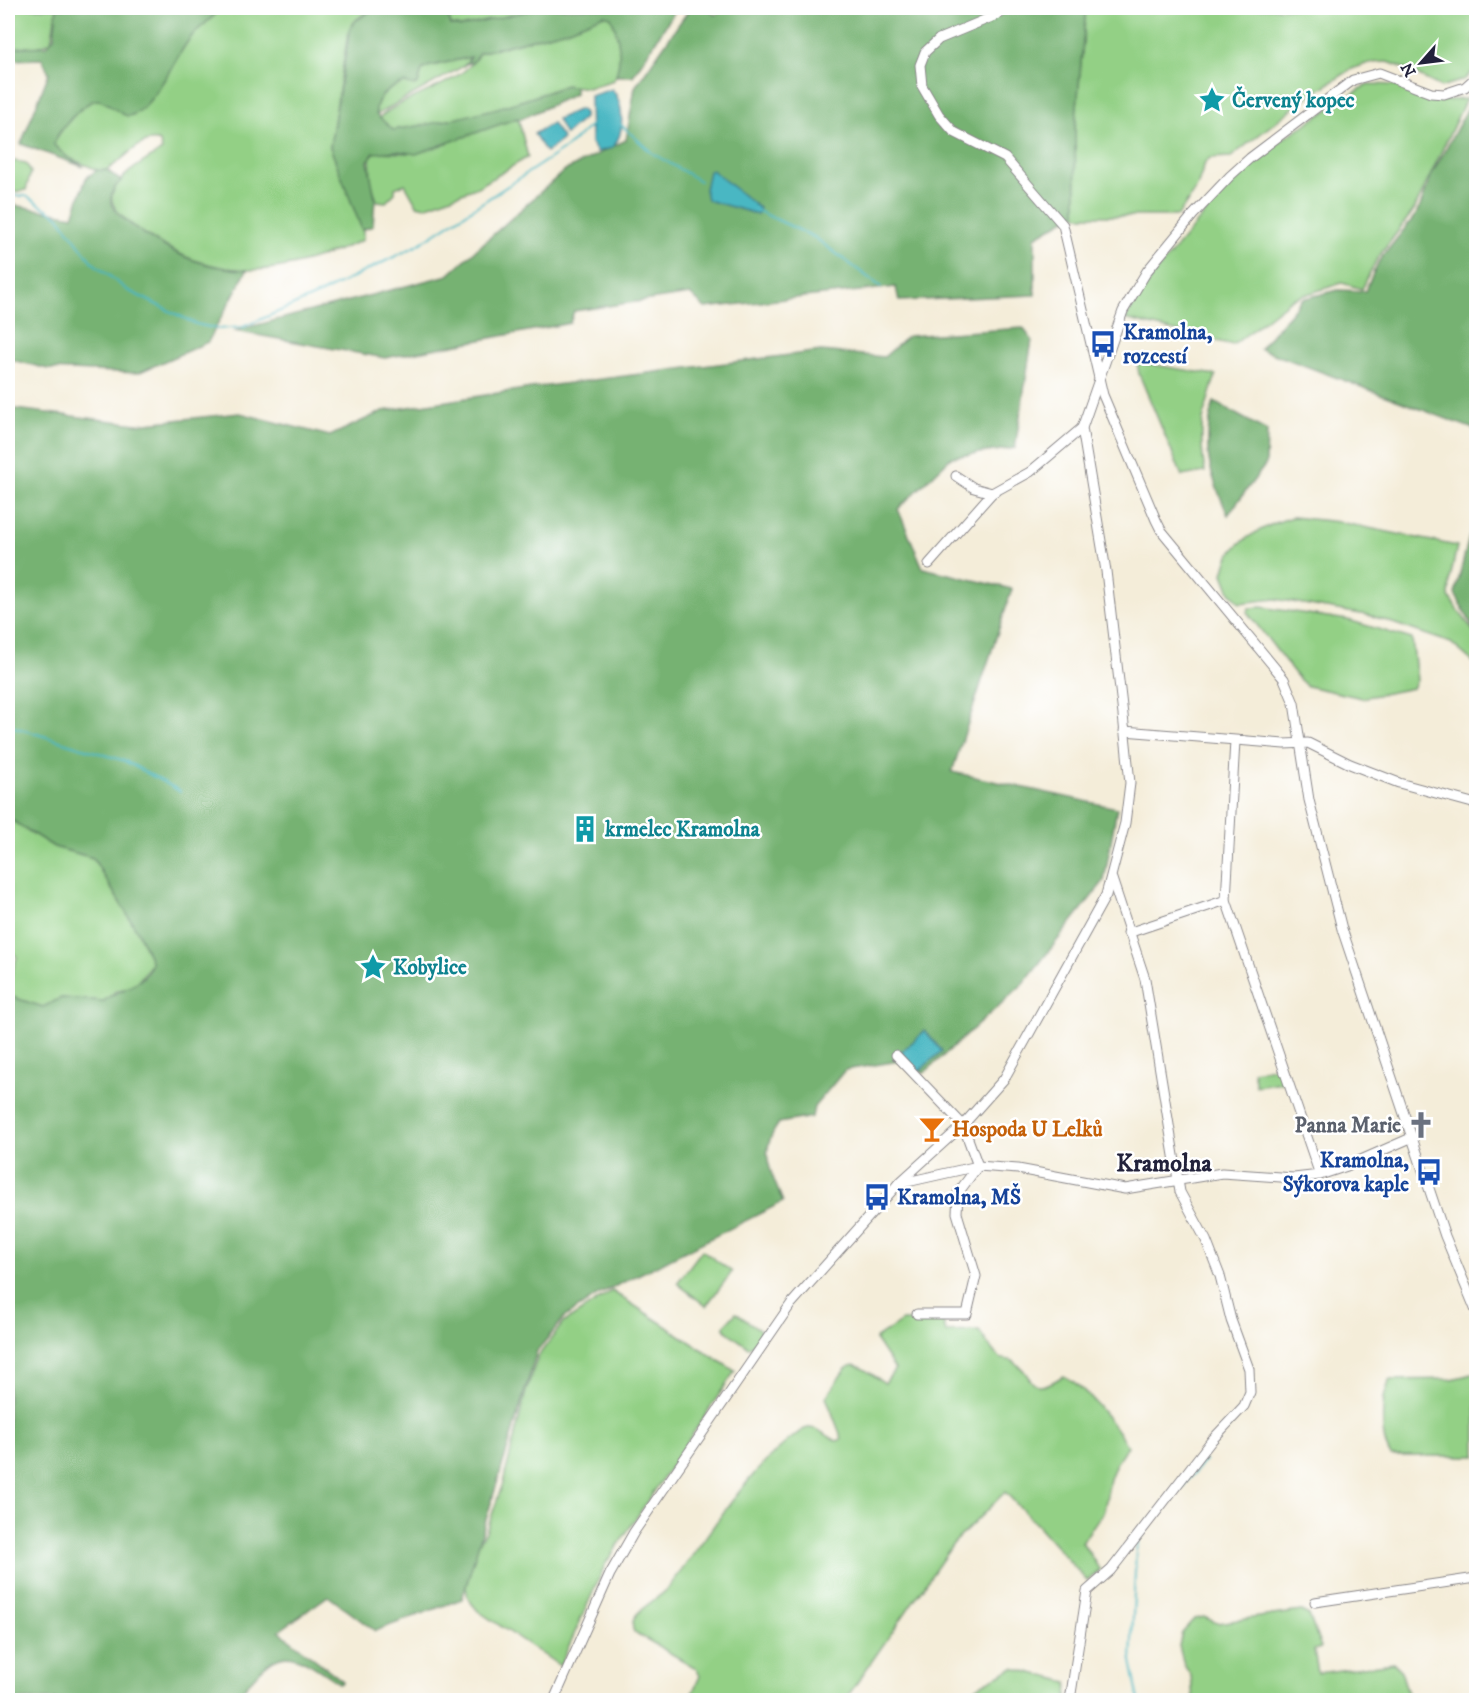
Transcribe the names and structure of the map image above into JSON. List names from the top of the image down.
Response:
{
  "districts": ["Kramolna"],
  "places": {
    "place": ["Červený kopec", "Kobylice"],
    "bus stop": ["Kramolna, rozcestí", "Kramolna, Sýkorova kaple", "Kramolna, MŠ"],
    "building": ["krmelec Kramolna"],
    "church": ["Panna Marie"],
    "bar": ["Hospoda U Lelků"]
  },
  "north": "bottom left"
}
